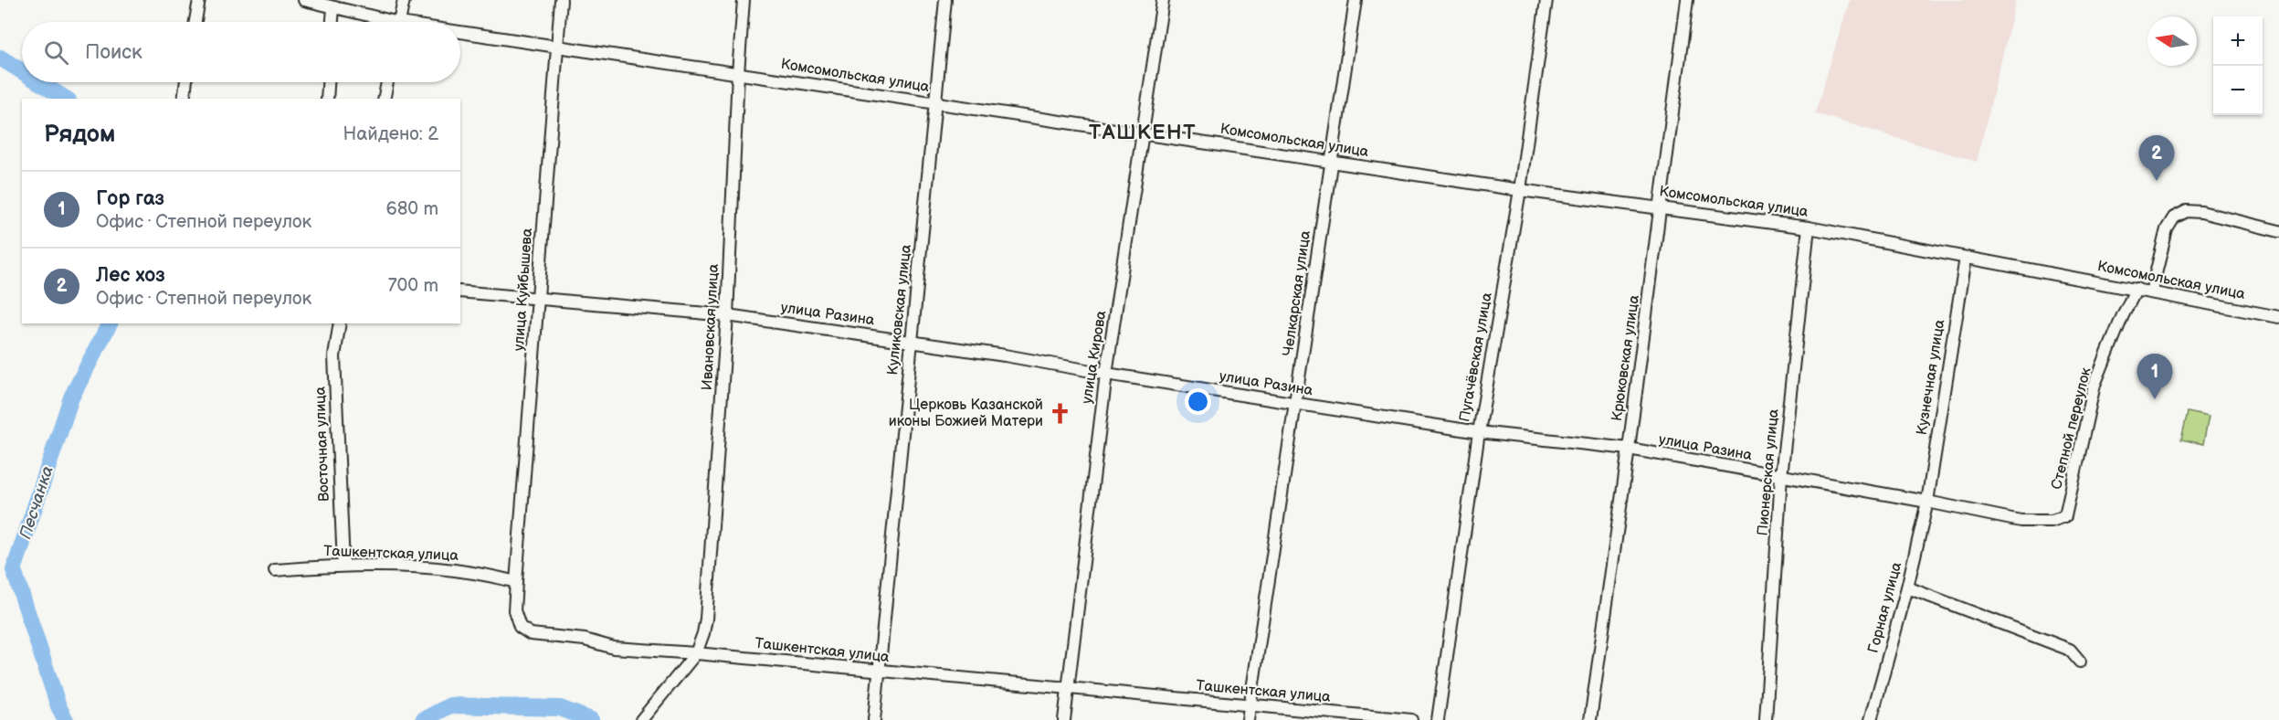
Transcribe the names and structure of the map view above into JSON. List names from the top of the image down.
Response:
{
  "streets": {
    "street": [
      "Комсомольская улица",
      "улица Куйбышева",
      "Челкарская улица",
      "Куликовская улица",
      "улица Разина",
      "Ивановская улица",
      "улица Кирова",
      "Пугачёвская улица",
      "Крюковская улица",
      "Кузнечная улица",
      "Степной переулок",
      "Восточная улица",
      "Пионерская улица",
      "Ташкентская улица",
      "Горная улица"
    ]
  },
  "crossings": [
    ["Комсомольская улица", "улица Куйбышева"],
    ["Комсомольская улица", "Челкарская улица"],
    ["Комсомольская улица", "Куликовская улица"],
    ["Комсомольская улица", "Ивановская улица"],
    ["Комсомольская улица", "улица Кирова"],
    ["Комсомольская улица", "Пугачёвская улица"],
    ["Комсомольская улица", "Крюковская улица"],
    ["Комсомольская улица", "Кузнечная улица"],
    ["Комсомольская улица", "Степной переулок"],
    ["Комсомольская улица", "Пионерская улица"],
    ["улица Куйбышева", "улица Разина"],
    ["улица Куйбышева", "Ташкентская улица"],
    ["Челкарская улица", "улица Разина"],
    ["Челкарская улица", "Ташкентская улица"],
    ["Куликовская улица", "улица Разина"],
    ["Куликовская улица", "Ташкентская улица"],
    ["улица Разина", "Ивановская улица"],
    ["улица Разина", "улица Кирова"],
    ["улица Разина", "Пугачёвская улица"],
    ["улица Разина", "Крюковская улица"],
    ["улица Разина", "Кузнечная улица"],
    ["улица Разина", "Степной переулок"],
    ["улица Разина", "Пионерская улица"],
    ["улица Разина", "Горная улица"],
    ["Ивановская улица", "Ташкентская улица"],
    ["улица Кирова", "Ташкентская улица"],
    ["Кузнечная улица", "Горная улица"],
    ["Восточная улица", "Ташкентская улица"]
  ],
  "districts": ["ТАШКЕНТ"],
  "water": ["Песчанка"],
  "places": {
    "church": ["Церковь Казанской иконы Божией Матери"]
  },
  "north": "left",
  "page": {
    "map_buttons": ["+", "−"],
    "search": "Поиск",
    "heading": ["Рядом", "Найдено: 2"],
    "pins": ["2", "1"],
    "list": [
      {
        "mark": "1",
        "name": "Гор газ",
        "note": "Офис · Степной переулок",
        "value": "680 m"
      },
      {
        "mark": "2",
        "name": "Лес хоз",
        "note": "Офис · Степной переулок",
        "value": "700 m"
      }
    ]
  }
}
